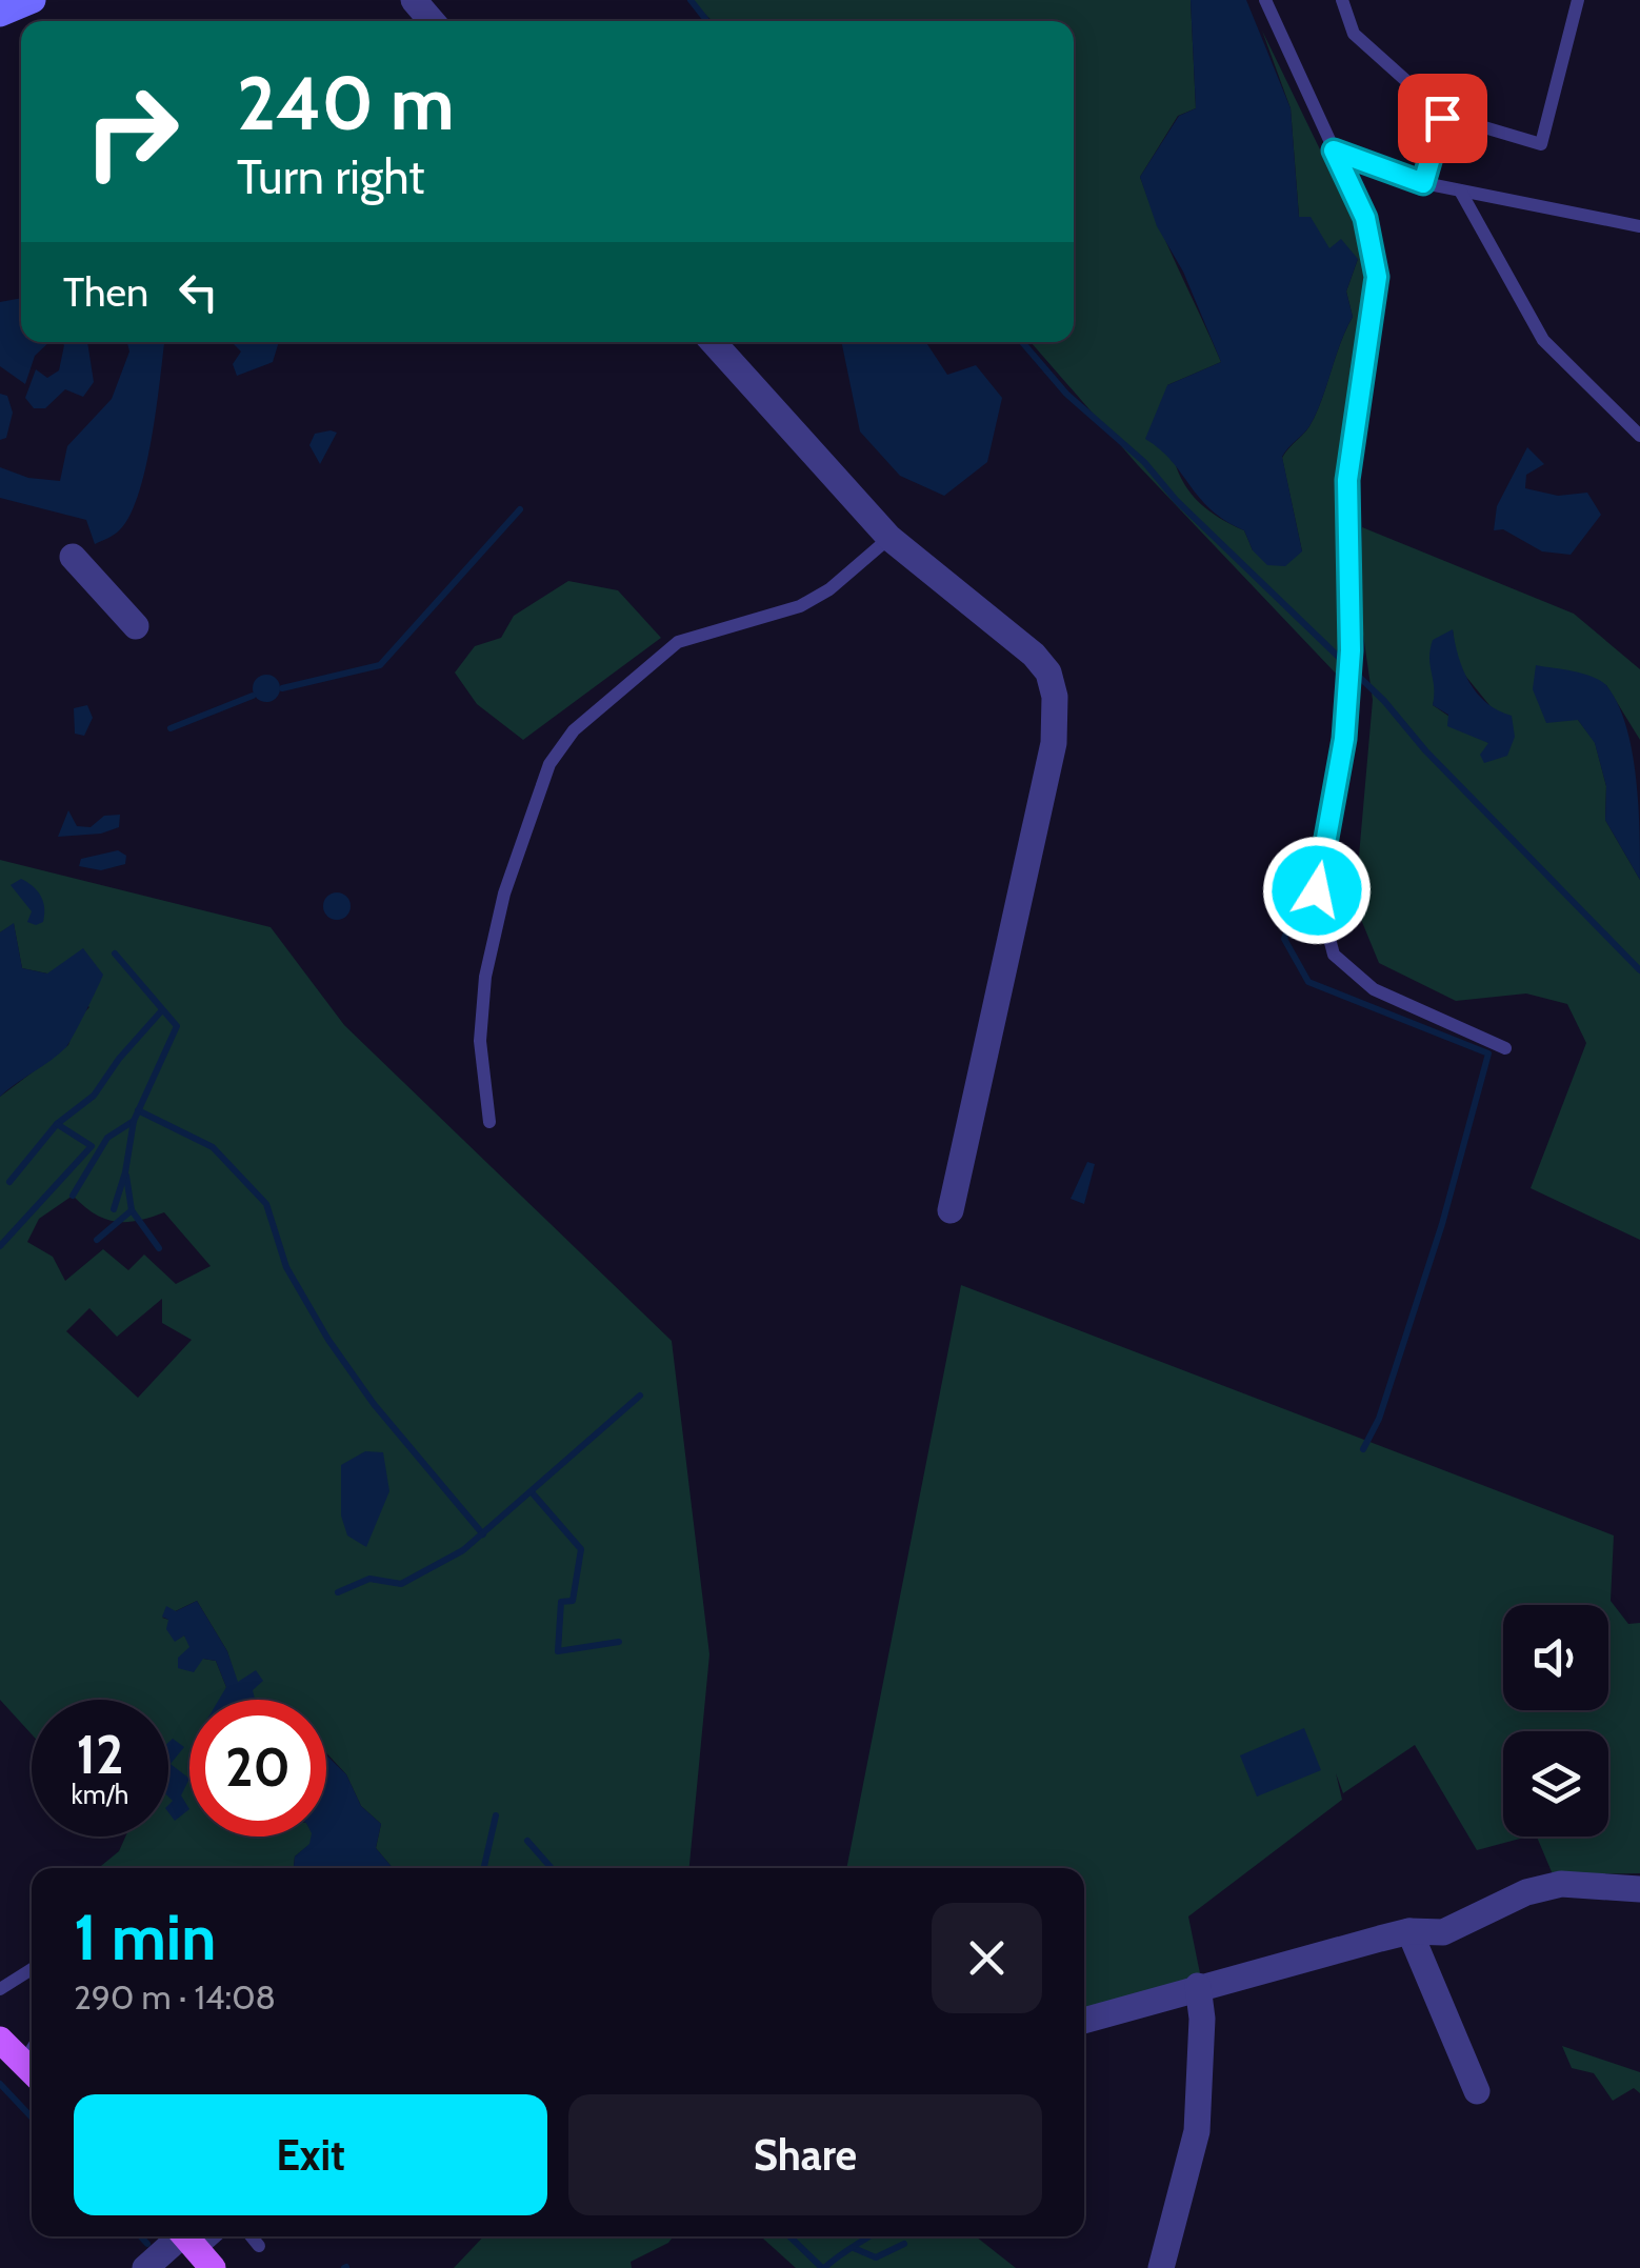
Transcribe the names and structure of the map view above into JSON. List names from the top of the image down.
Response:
{
  "page": {
    "turn": ["240 m", "Turn right"],
    "then": "Then",
    "speed": "12 km/h",
    "limit": "20",
    "heading": ["1 min", "290 m · 14:08"],
    "buttons": ["Exit", "Share"]
  }
}
